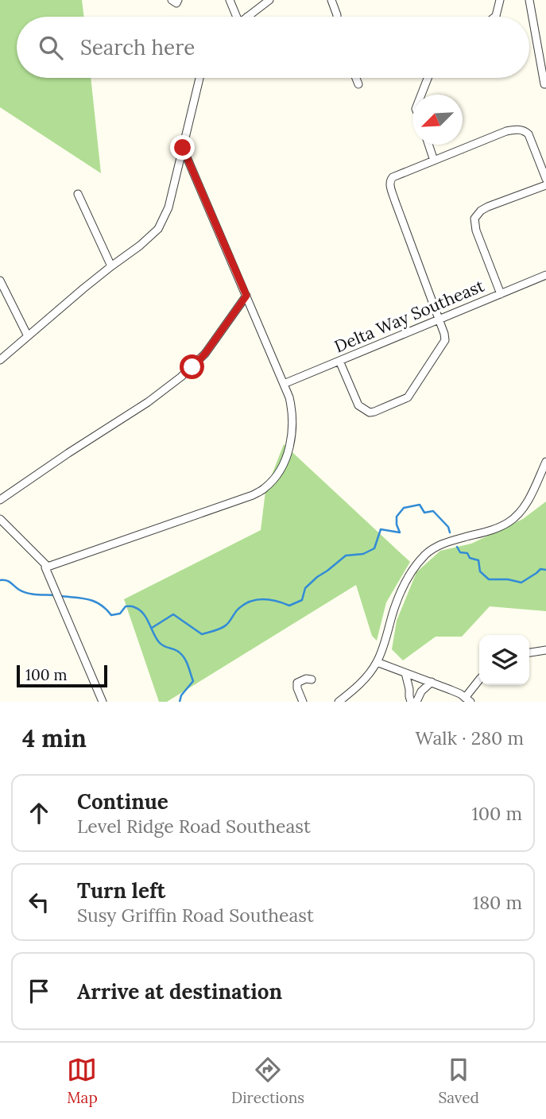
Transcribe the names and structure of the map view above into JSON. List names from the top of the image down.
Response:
{
  "streets": {
    "street": ["Delta Way Southeast"]
  },
  "scale_bar": "100 m",
  "north": "bottom left",
  "page": {
    "search": "Search here",
    "scale": "100 m",
    "heading": ["4 min", "Walk · 280 m"],
    "list": [
      ["Continue", "Level Ridge Road Southeast", "100 m"],
      ["Turn left", "Susy Griffin Road Southeast", "180 m"],
      "Arrive at destination"
    ],
    "nav": ["Map", "Directions", "Saved"]
  }
}
